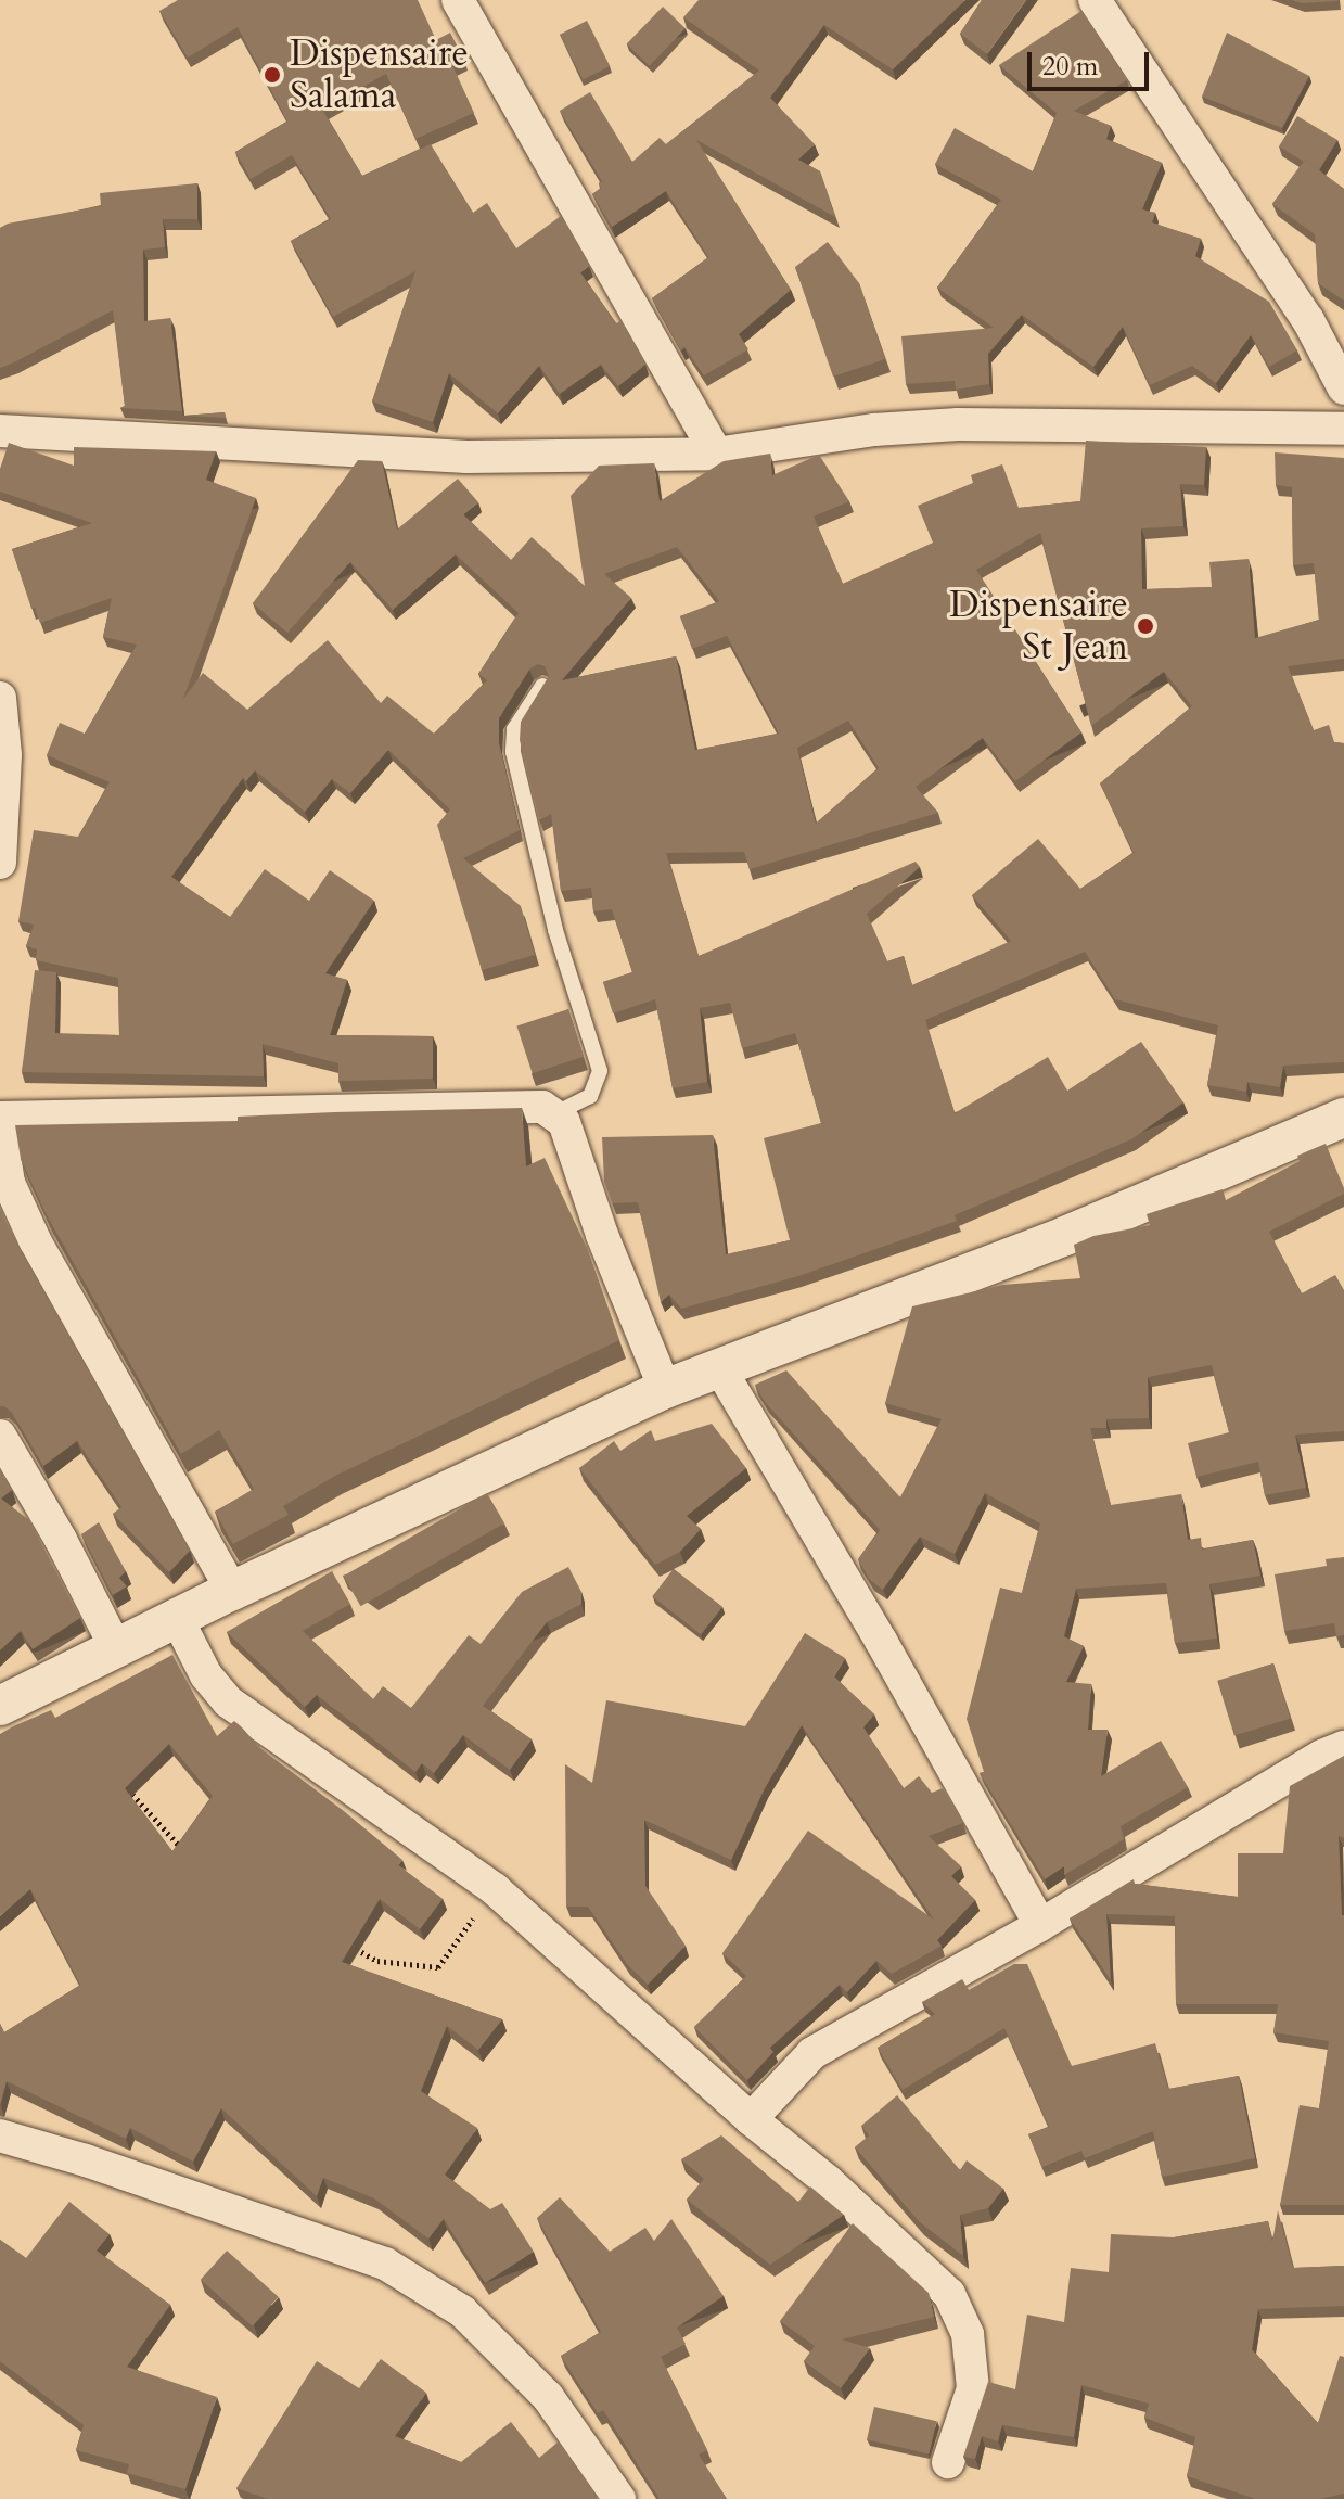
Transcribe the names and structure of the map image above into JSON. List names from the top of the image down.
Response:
{
  "places": ["Dispensaire Salama", "Dispensaire St Jean"],
  "scale_bar": "20 m"
}
